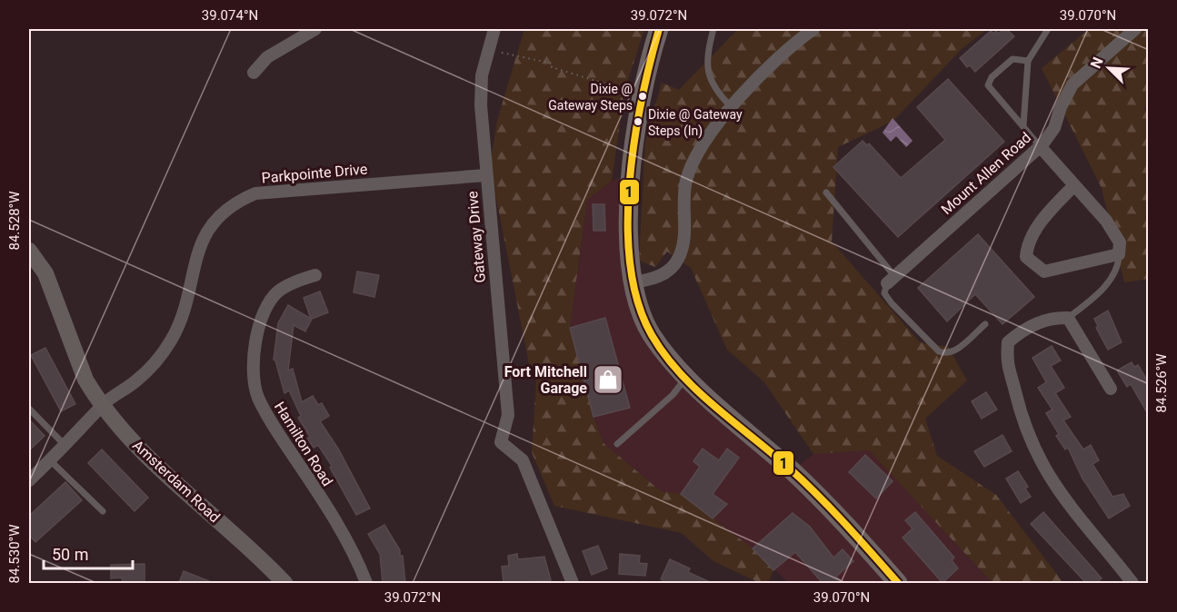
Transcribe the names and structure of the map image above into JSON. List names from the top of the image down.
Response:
{
  "streets": {
    "street": [
      "Parkpointe Drive",
      "Mount Allen Road",
      "Gateway Drive",
      "Hamilton Road",
      "Amsterdam Road"
    ]
  },
  "crossings": [
    ["Parkpointe Drive", "Gateway Drive"],
    ["Parkpointe Drive", "Amsterdam Road"]
  ],
  "places": {
    "other": ["Dixie @ Gateway Steps", "Dixie @ Gateway Steps (In)"],
    "shop": ["Fort Mitchell Garage"]
  },
  "lines": ["transit line 1"],
  "scale_bar": "50 m",
  "north": "top left",
  "coordinates": [
    "39.074°N",
    "39.072°N",
    "39.070°N",
    "84.528°W",
    "84.526°W",
    "84.530°W"
  ]
}
